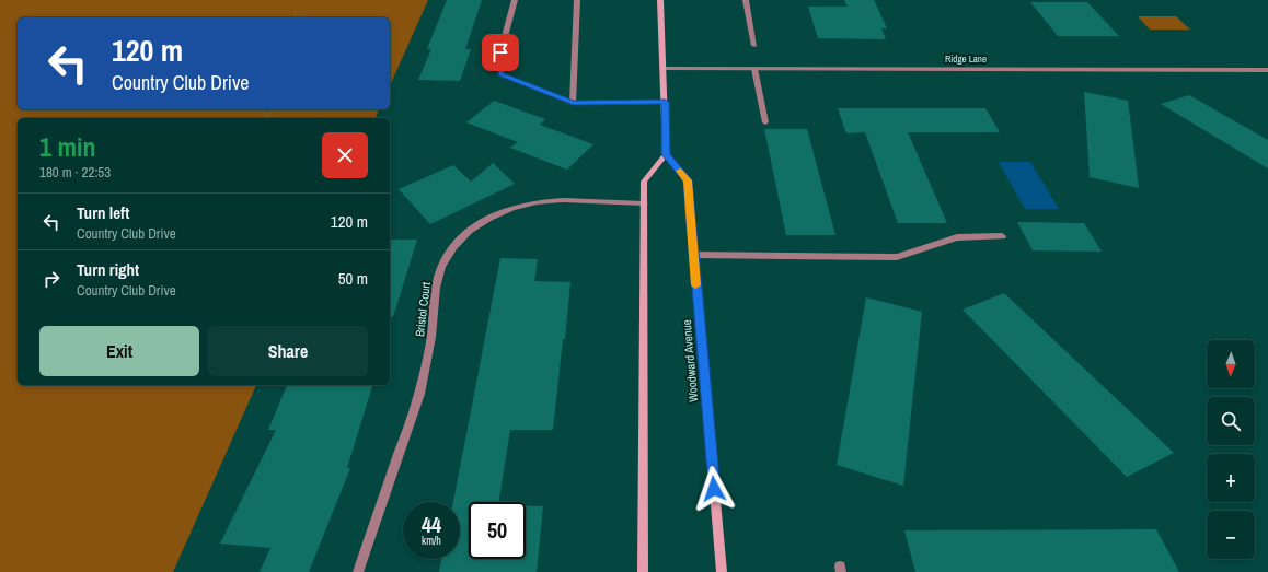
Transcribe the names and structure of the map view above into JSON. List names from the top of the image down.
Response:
{
  "streets": {
    "main road": ["Woodward Avenue"],
    "street": ["Ridge Lane", "Bristol Court"]
  },
  "north": "bottom",
  "page": {
    "turn": ["120 m", "Country Club Drive"],
    "heading": ["1 min", "180 m · 22:53"],
    "list": [
      {
        "name": "Turn left",
        "note": "Country Club Drive",
        "value": "120 m"
      },
      {
        "name": "Turn right",
        "note": "Country Club Drive",
        "value": "50 m"
      }
    ],
    "buttons": ["Exit", "Share"],
    "map_buttons": ["+", "−"],
    "speed": "44 km/h",
    "limit": "50"
  }
}
